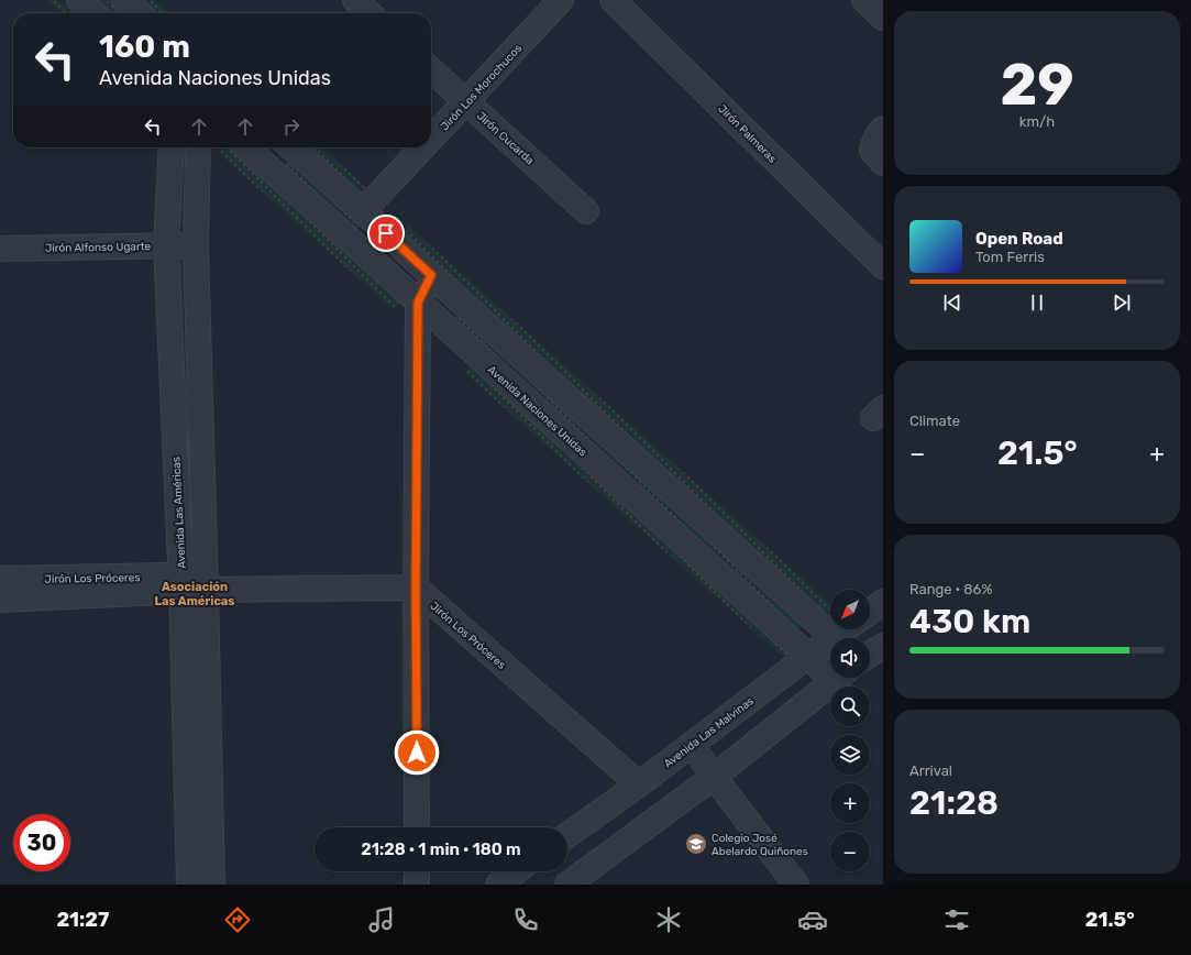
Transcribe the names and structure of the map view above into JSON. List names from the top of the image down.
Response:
{
  "streets": {
    "street": [
      "Jirón Los Morochucos",
      "Jirón Palmeras",
      "Jirón Cucarda",
      "Jirón Alfonso Ugarte",
      "Avenida Naciones Unidas",
      "Avenida Las Américas",
      "Jirón Los Próceres",
      "Avenida Las Malvinas"
    ]
  },
  "crossings": [
    ["Jirón Los Morochucos", "Jirón Cucarda"],
    ["Jirón Alfonso Ugarte", "Avenida Las Américas"],
    ["Avenida Naciones Unidas", "Avenida Las Malvinas"],
    ["Avenida Las Américas", "Jirón Los Próceres"],
    ["Jirón Los Próceres", "Avenida Las Malvinas"]
  ],
  "districts": ["Asociación Las Américas"],
  "places": {
    "school or university": ["Colegio José Abelardo Quiñones"]
  },
  "north": "bottom left",
  "page": {
    "tile": [
      ["29", "km/h"],
      "Climate",
      ["Range · 86%", "430 km"],
      ["Arrival", "21:28"]
    ],
    "turn": ["160 m", "Avenida Naciones Unidas"],
    "song": ["Open Road", "Tom Ferris"],
    "heat": ["−", "21.5°", "+"],
    "map_buttons": ["+", "−"],
    "limit": "30",
    "trip": "21:28 · 1 min · 180 m",
    "tabs": ["21:27", "21.5°"]
  }
}
